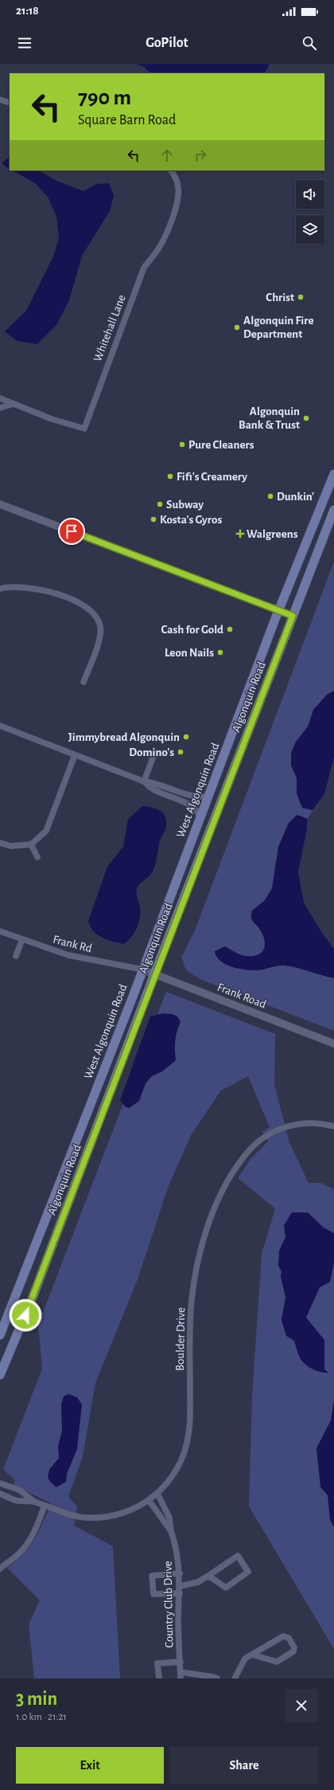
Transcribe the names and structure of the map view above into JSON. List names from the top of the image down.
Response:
{
  "streets": {
    "main road": ["Algonquin Road", "West Algonquin Road"],
    "street": [
      "Whitehall Lane",
      "Frank Rd",
      "Frank Road",
      "Boulder Drive",
      "Country Club Drive"
    ]
  },
  "crossings": [
    ["Algonquin Road", "Frank Road"],
    ["West Algonquin Road", "Frank Rd"],
    ["West Algonquin Road", "Frank Road"],
    ["Frank Rd", "Frank Road"],
    ["Boulder Drive", "Country Club Drive"]
  ],
  "places": {
    "other": [
      "Christ",
      "Algonquin Fire Department",
      "Algonquin Bank & Trust",
      "Pure Cleaners",
      "Fifi's Creamery",
      "Dunkin'",
      "Subway",
      "Kosta's Gyros",
      "Cash for Gold",
      "Leon Nails",
      "Jimmybread Algonquin",
      "Domino's"
    ],
    "health": ["Walgreens"]
  },
  "page": {
    "status": "21:18",
    "header": "GoPilot",
    "turn": ["790 m", "Square Barn Road"],
    "heading": ["3 min", "1.0 km · 21:21"],
    "buttons": ["Exit", "Share"]
  }
}
